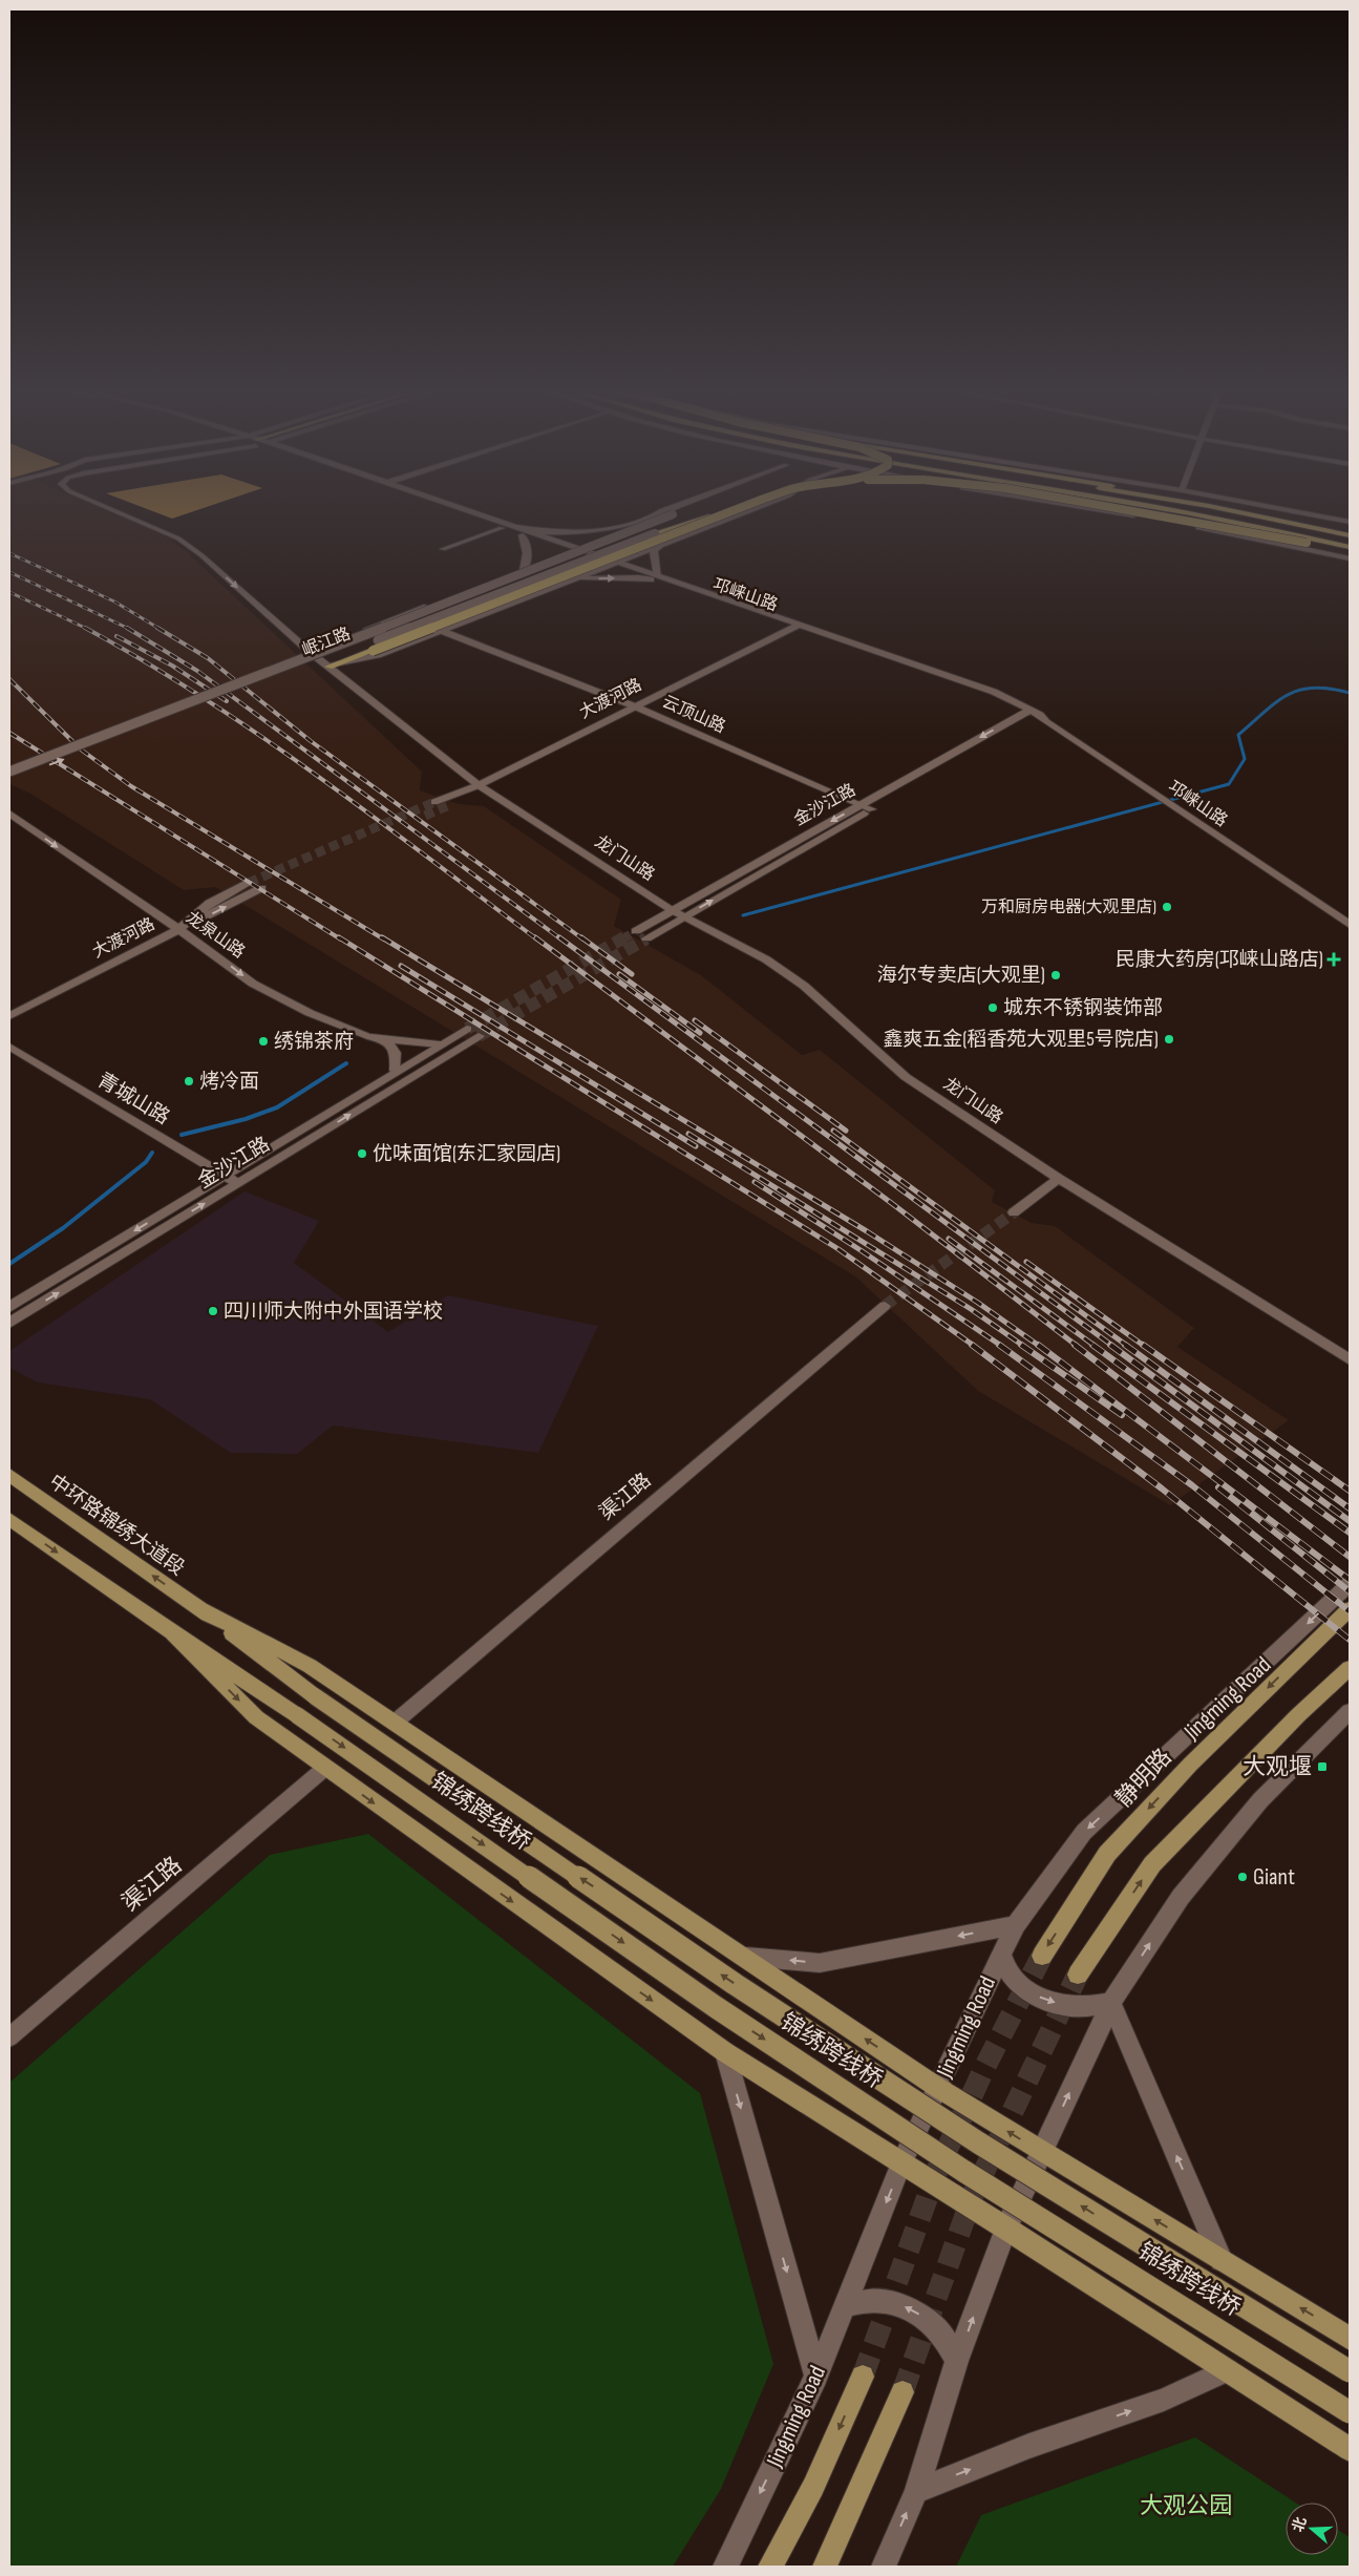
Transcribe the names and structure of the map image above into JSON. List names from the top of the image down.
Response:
{
  "streets": {
    "main road": ["中环路锦绣大道段", "静明路", "锦绣跨线桥"],
    "street": [
      "邛崃山路",
      "岷江路",
      "大渡河路",
      "云顶山路",
      "金沙江路",
      "龙门山路",
      "龙泉山路",
      "青城山路",
      "渠江路",
      "Jingming Road"
    ]
  },
  "crossings": [
    ["邛崃山路", "大渡河路"],
    ["邛崃山路", "金沙江路"],
    ["大渡河路", "云顶山路"],
    ["大渡河路", "龙门山路"],
    ["大渡河路", "龙泉山路"],
    ["云顶山路", "金沙江路"],
    ["金沙江路", "龙门山路"],
    ["金沙江路", "龙泉山路"],
    ["金沙江路", "青城山路"],
    ["中环路锦绣大道段", "锦绣跨线桥"]
  ],
  "one_way": ["龙泉山路"],
  "parks": ["大观公园"],
  "places": {
    "other": [
      "万和厨房电器(大观里店)",
      "海尔专卖店(大观里)",
      "城东不锈钢装饰部",
      "鑫爽五金(稻香苑大观里5号院店)",
      "绣锦茶府",
      "烤冷面",
      "优味面馆(东汇家园店)",
      "四川师大附中外国语学校",
      "Giant"
    ],
    "health": ["民康大药房(邛崃山路店)"],
    "transit": ["大观堰"]
  },
  "north": "left"
}
